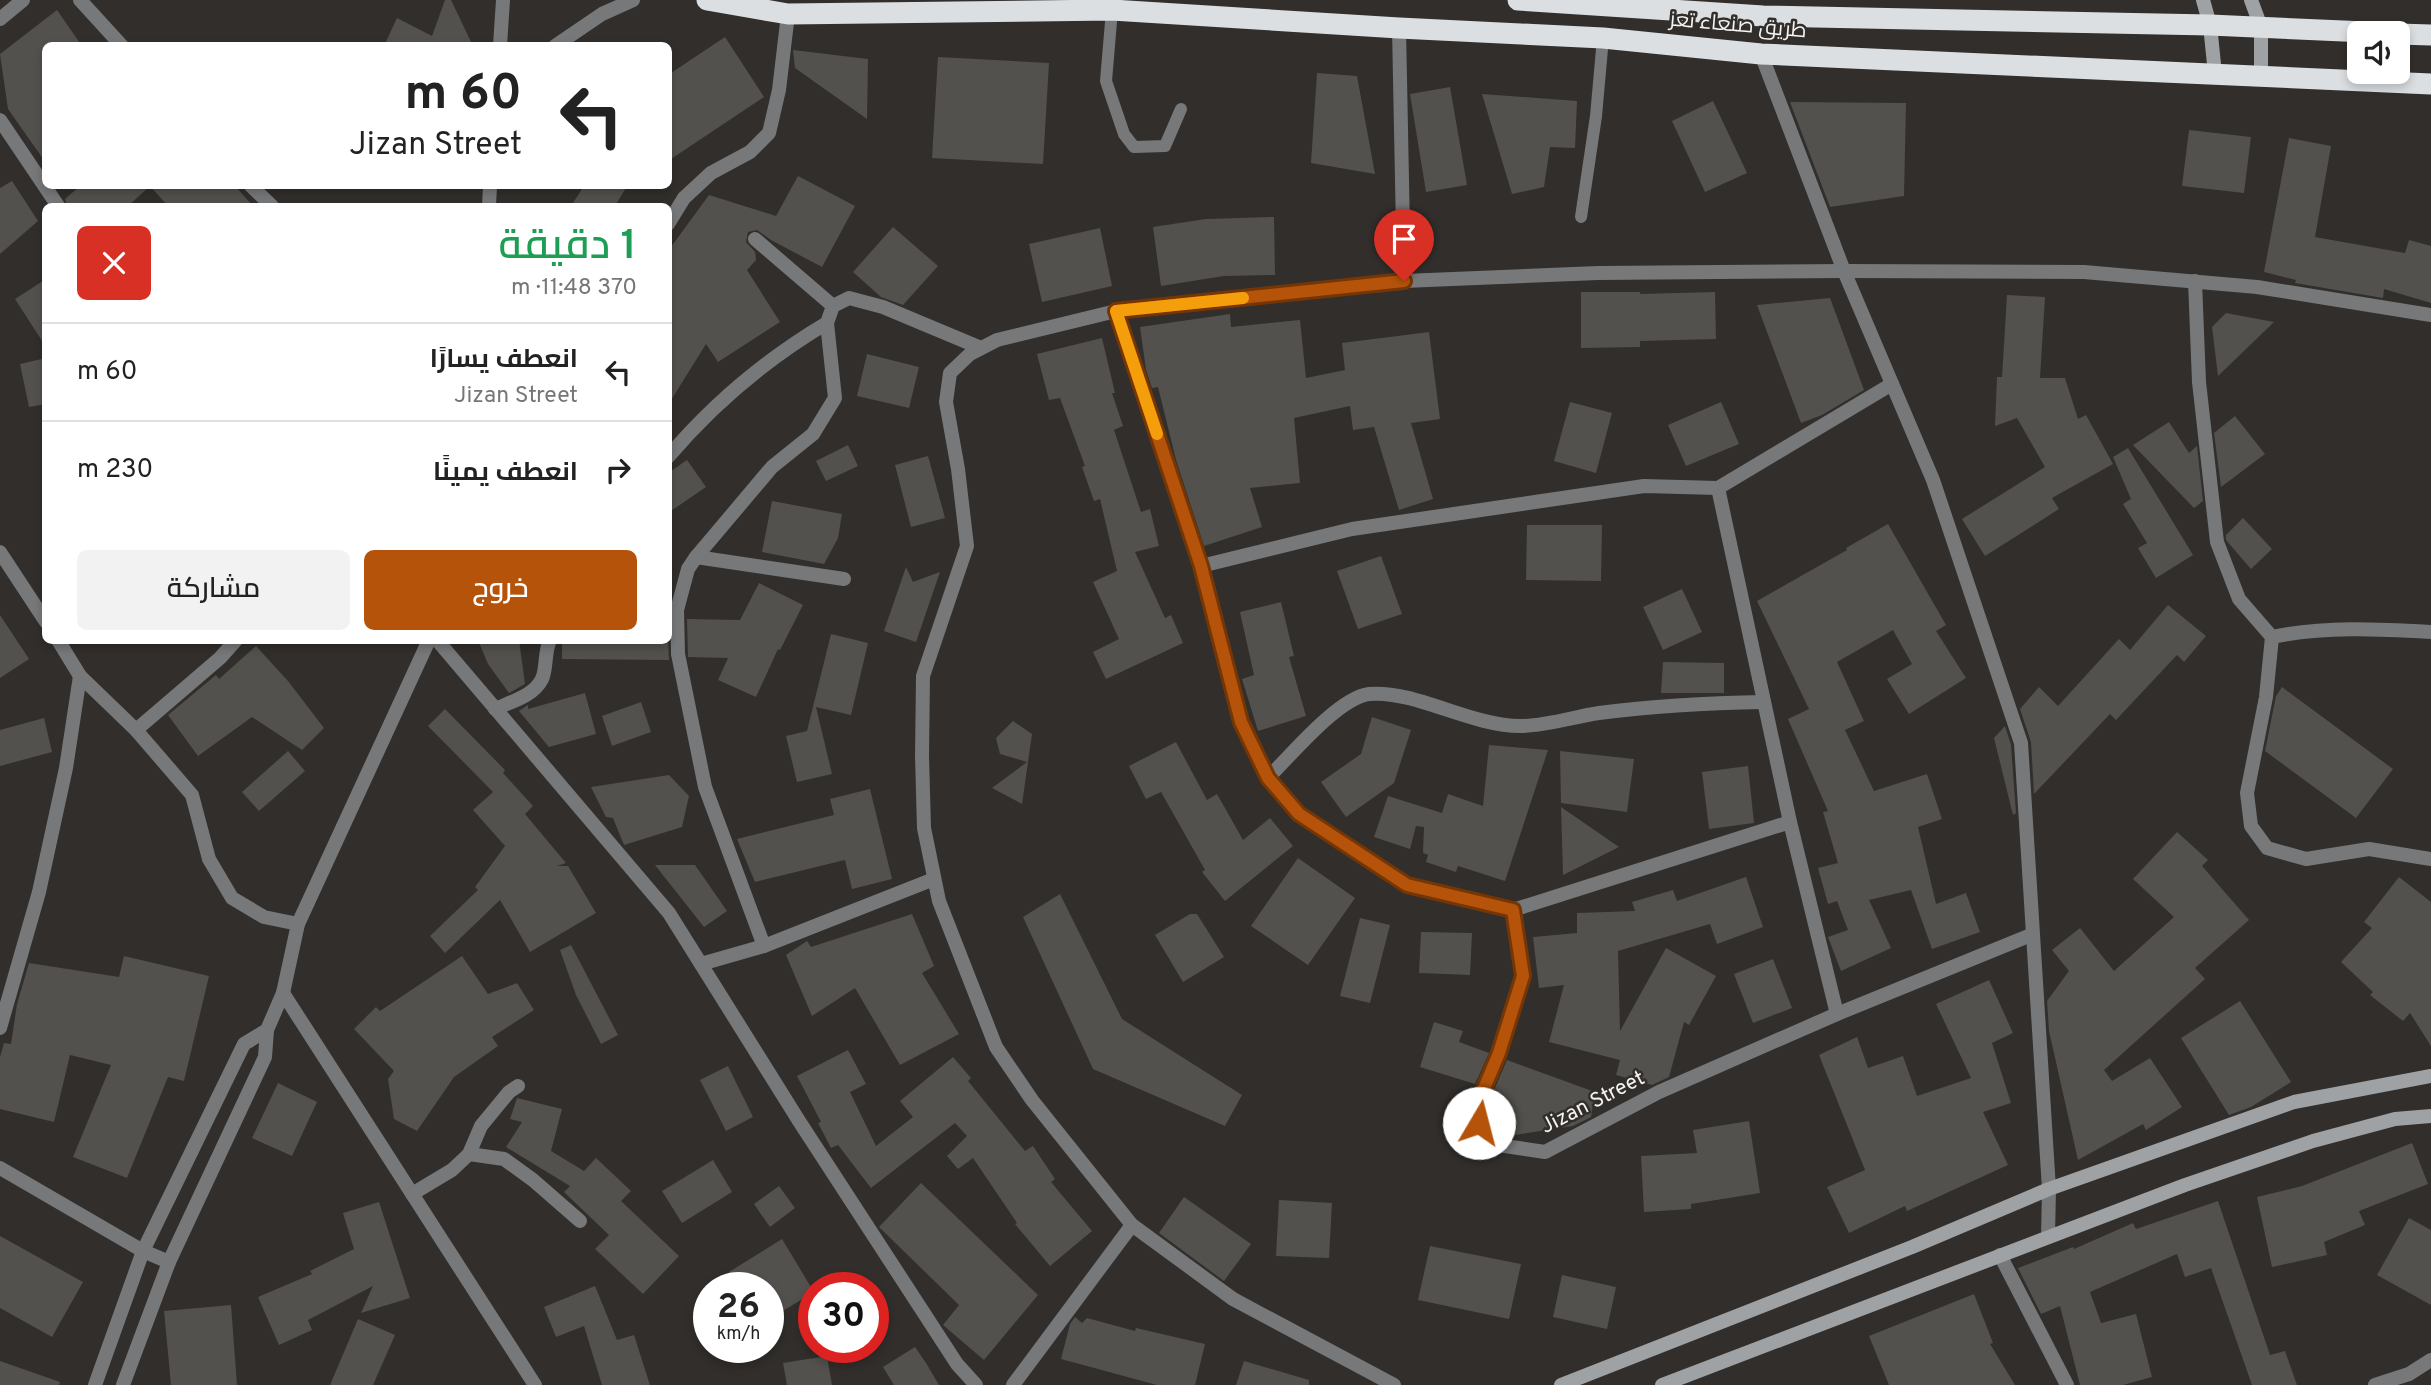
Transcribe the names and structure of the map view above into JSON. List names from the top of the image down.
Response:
{
  "streets": {
    "highway": ["طريق صنعاء تعز"],
    "street": ["Jizan Street"]
  },
  "page": {
    "turn": ["60 m", "Jizan Street"],
    "heading": ["1 دقيقة", "370 m · 11:48"],
    "list": [
      {
        "name": "انعطف يسارًا",
        "note": "Jizan Street",
        "value": "60 m"
      },
      {
        "name": "انعطف يمينًا",
        "value": "230 m"
      }
    ],
    "buttons": ["خروج", "مشاركة"],
    "speed": "26 km/h",
    "limit": "30"
  }
}
